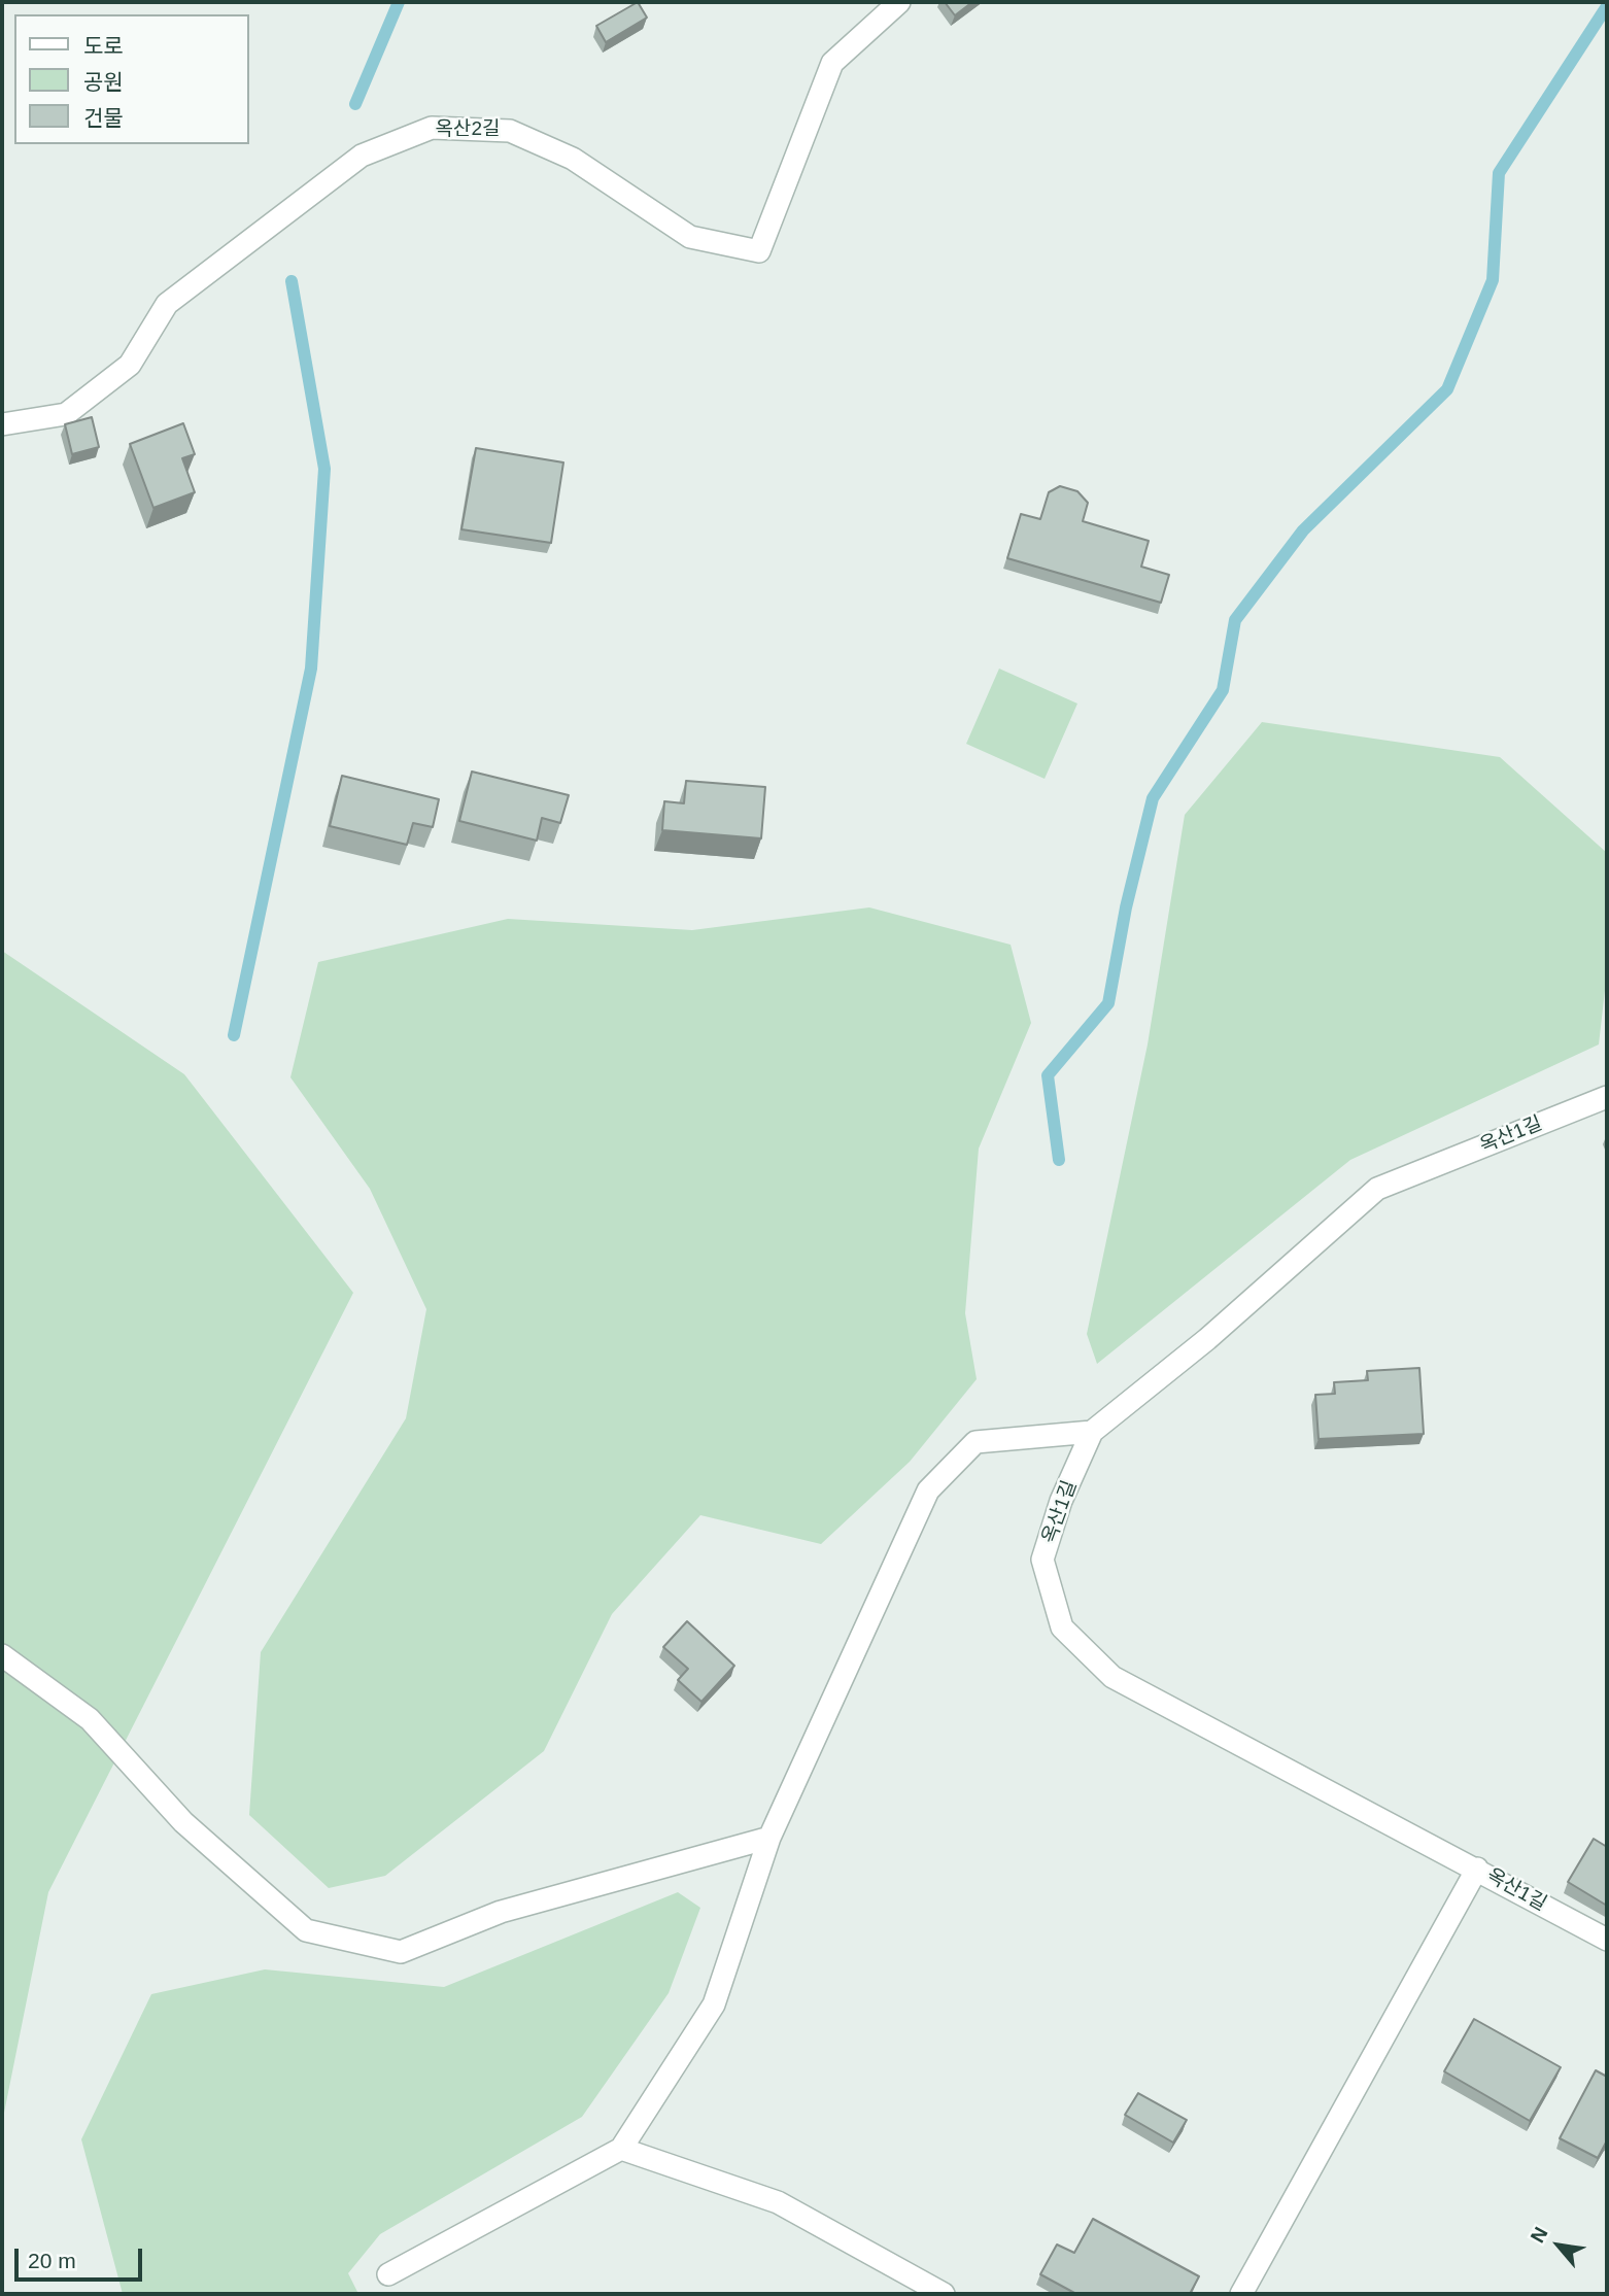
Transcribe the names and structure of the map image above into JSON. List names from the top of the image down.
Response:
{
  "streets": {
    "street": ["옥산2길", "옥산1길"]
  },
  "legend": ["도로", "공원", "건물"],
  "scale_bar": "20 m",
  "north": "top left"
}
